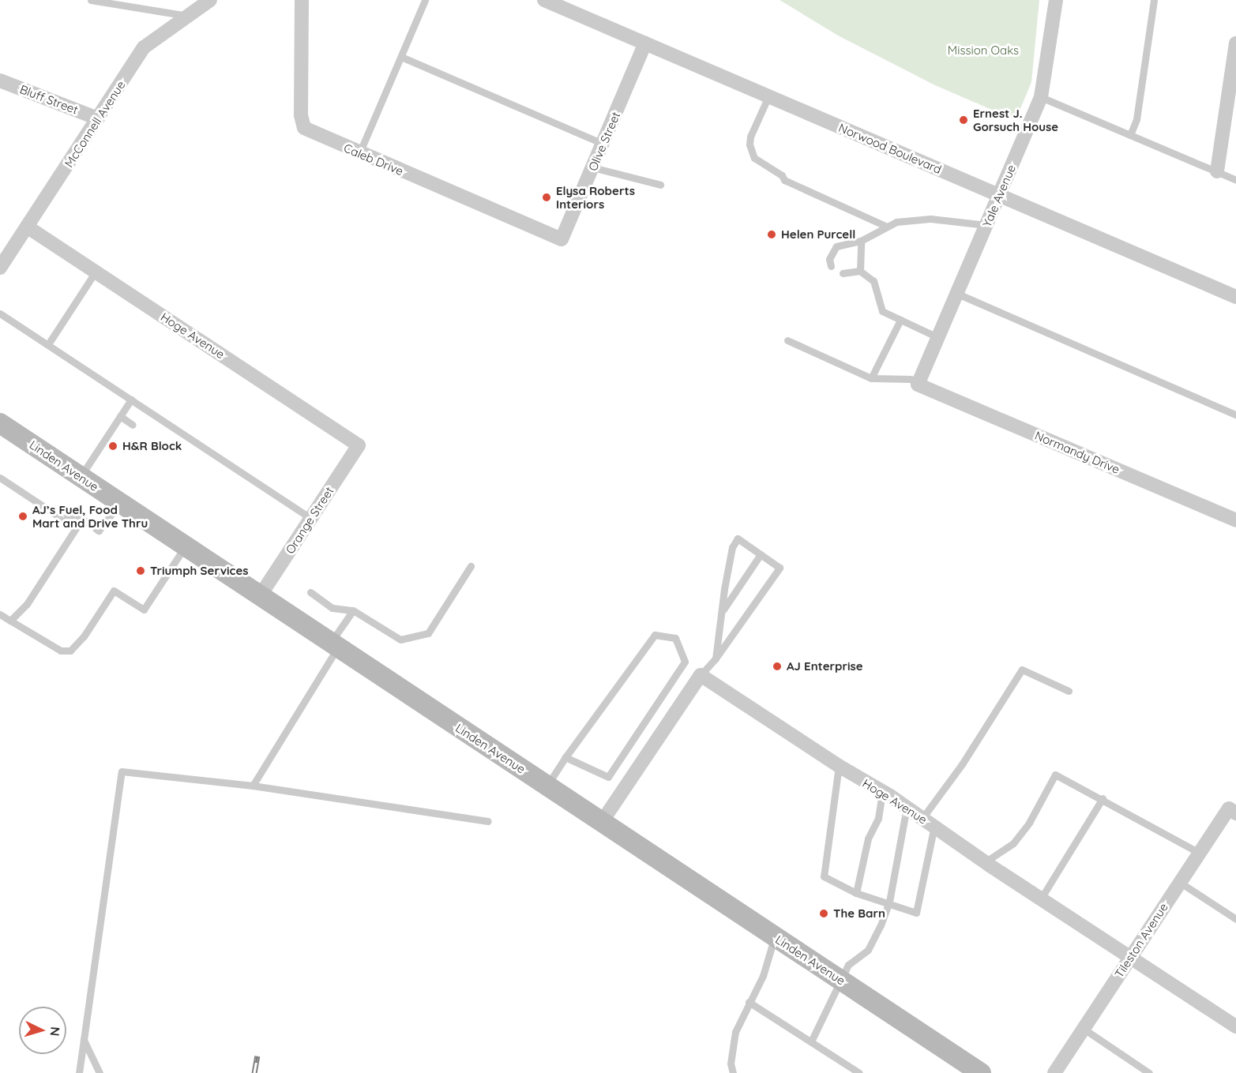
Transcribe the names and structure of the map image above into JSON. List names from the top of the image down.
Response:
{
  "streets": {
    "street": [
      "Bluff Street",
      "McConnell Avenue",
      "Olive Street",
      "Norwood Boulevard",
      "Caleb Drive",
      "Yale Avenue",
      "Hoge Avenue",
      "Normandy Drive",
      "Linden Avenue",
      "Orange Street",
      "Tileston Avenue"
    ]
  },
  "crossings": [
    ["Bluff Street", "McConnell Avenue"],
    ["McConnell Avenue", "Hoge Avenue"],
    ["Olive Street", "Norwood Boulevard"],
    ["Olive Street", "Caleb Drive"],
    ["Norwood Boulevard", "Yale Avenue"],
    ["Yale Avenue", "Normandy Drive"],
    ["Hoge Avenue", "Orange Street"],
    ["Hoge Avenue", "Tileston Avenue"],
    ["Linden Avenue", "Orange Street"]
  ],
  "parks": ["Mission Oaks"],
  "places": [
    "Ernest J. Gorsuch House",
    "Elysa Roberts Interiors",
    "Helen Purcell",
    "H&R Block",
    "AJ’s Fuel, Food Mart and Drive Thru",
    "Triumph Services",
    "AJ Enterprise",
    "The Barn"
  ],
  "north": "right"
}
